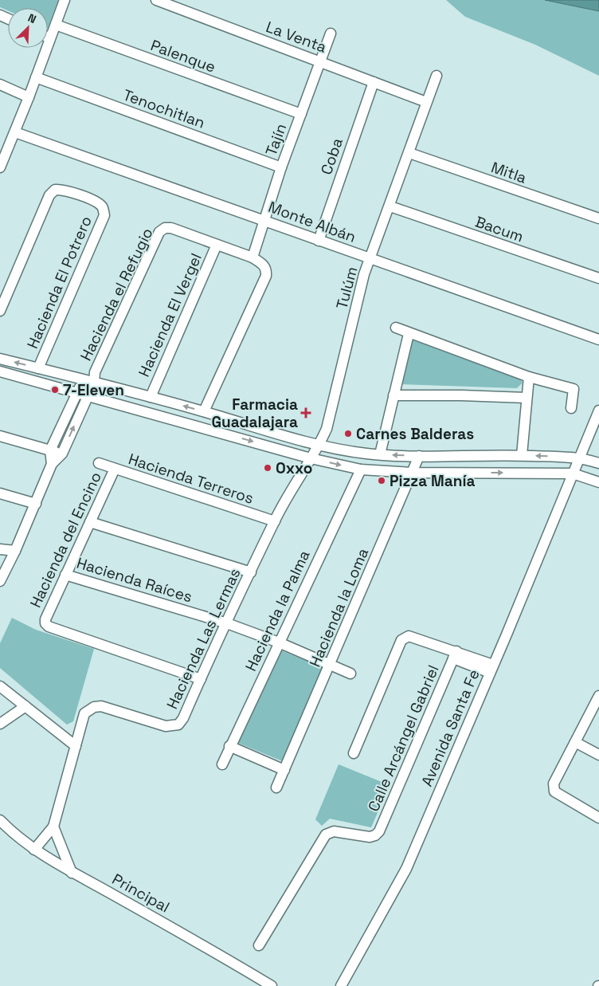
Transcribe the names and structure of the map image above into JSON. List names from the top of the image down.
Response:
{
  "streets": {
    "street": [
      "La Venta",
      "Palenque",
      "Tenochitlan",
      "Tajín",
      "Coba",
      "Mitla",
      "Monte Albán",
      "Bacum",
      "Hacienda El Potrero",
      "Tulúm",
      "Hacienda el Refugio",
      "Hacienda El Vergel",
      "Hacienda Terreros",
      "Hacienda del Encino",
      "Hacienda Raíces",
      "Hacienda la Loma",
      "Hacienda la Palma",
      "Hacienda Las Lermas",
      "Avenida Santa Fe",
      "Calle Arcángel Gabriel",
      "Principal"
    ]
  },
  "crossings": [
    ["La Venta", "Tajín"],
    ["La Venta", "Coba"],
    ["La Venta", "Tulúm"],
    ["Palenque", "Tajín"],
    ["Tenochitlan", "Tajín"],
    ["Tajín", "Monte Albán"],
    ["Coba", "Monte Albán"],
    ["Mitla", "Tulúm"],
    ["Monte Albán", "Tulúm"],
    ["Bacum", "Tulúm"],
    ["Tulúm", "Hacienda Las Lermas"],
    ["Hacienda el Refugio", "Hacienda El Vergel"],
    ["Hacienda Terreros", "Hacienda del Encino"],
    ["Hacienda Terreros", "Hacienda Las Lermas"],
    ["Hacienda del Encino", "Hacienda Raíces"],
    ["Hacienda del Encino", "Hacienda Las Lermas"],
    ["Hacienda Raíces", "Hacienda la Loma"],
    ["Hacienda Raíces", "Hacienda la Palma"],
    ["Hacienda Raíces", "Hacienda Las Lermas"],
    ["Hacienda Las Lermas", "Principal"]
  ],
  "places": {
    "other": [
      "7-Eleven",
      "Carnes Balderas",
      "Oxxo",
      "Pizza Manía"
    ],
    "health": ["Farmacia Guadalajara"]
  },
  "north": "top right"
}
